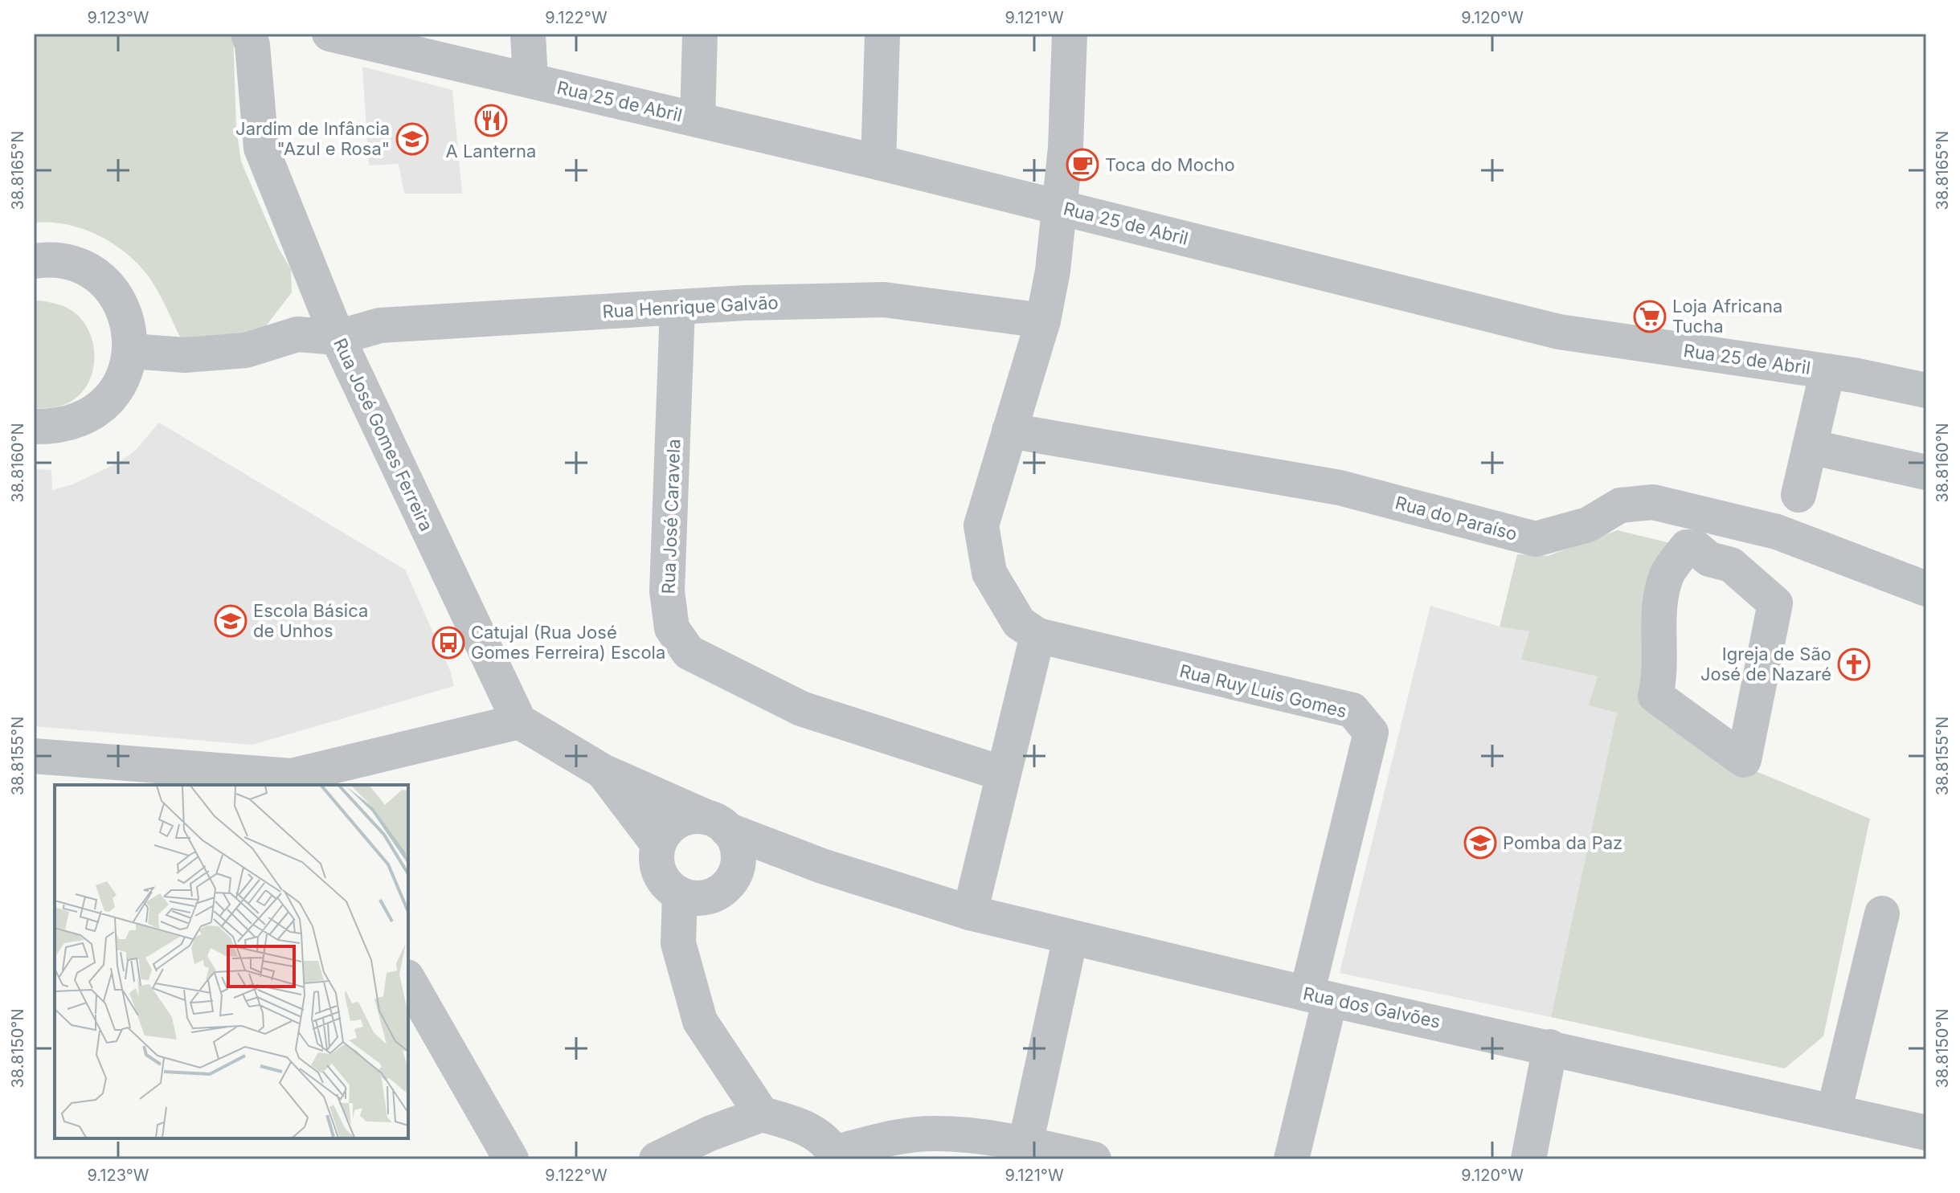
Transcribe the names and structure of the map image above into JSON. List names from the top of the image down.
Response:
{
  "streets": {
    "street": [
      "Rua 25 de Abril",
      "Rua Henrique Galvão",
      "Rua José Gomes Ferreira",
      "Rua José Caravela",
      "Rua do Paraíso",
      "Rua Ruy Luis Gomes",
      "Rua dos Galvões"
    ]
  },
  "crossings": [
    ["Rua Henrique Galvão", "Rua José Gomes Ferreira"],
    ["Rua Henrique Galvão", "Rua José Caravela"],
    ["Rua Ruy Luis Gomes", "Rua dos Galvões"]
  ],
  "places": {
    "restaurant": ["A Lanterna"],
    "school or university": ["Jardim de Infância \"Azul e Rosa\"", "Escola Básica de Unhos", "Pomba da Paz"],
    "cafe": ["Toca do Mocho"],
    "supermarket": ["Loja Africana Tucha"],
    "bus stop": ["Catujal (Rua José Gomes Ferreira) Escola"],
    "church": ["Igreja de São José de Nazaré"]
  },
  "coordinates": [
    "9.123°W",
    "9.122°W",
    "9.121°W",
    "9.120°W",
    "38.8165°N",
    "38.8160°N",
    "38.8155°N",
    "38.8150°N"
  ]
}
